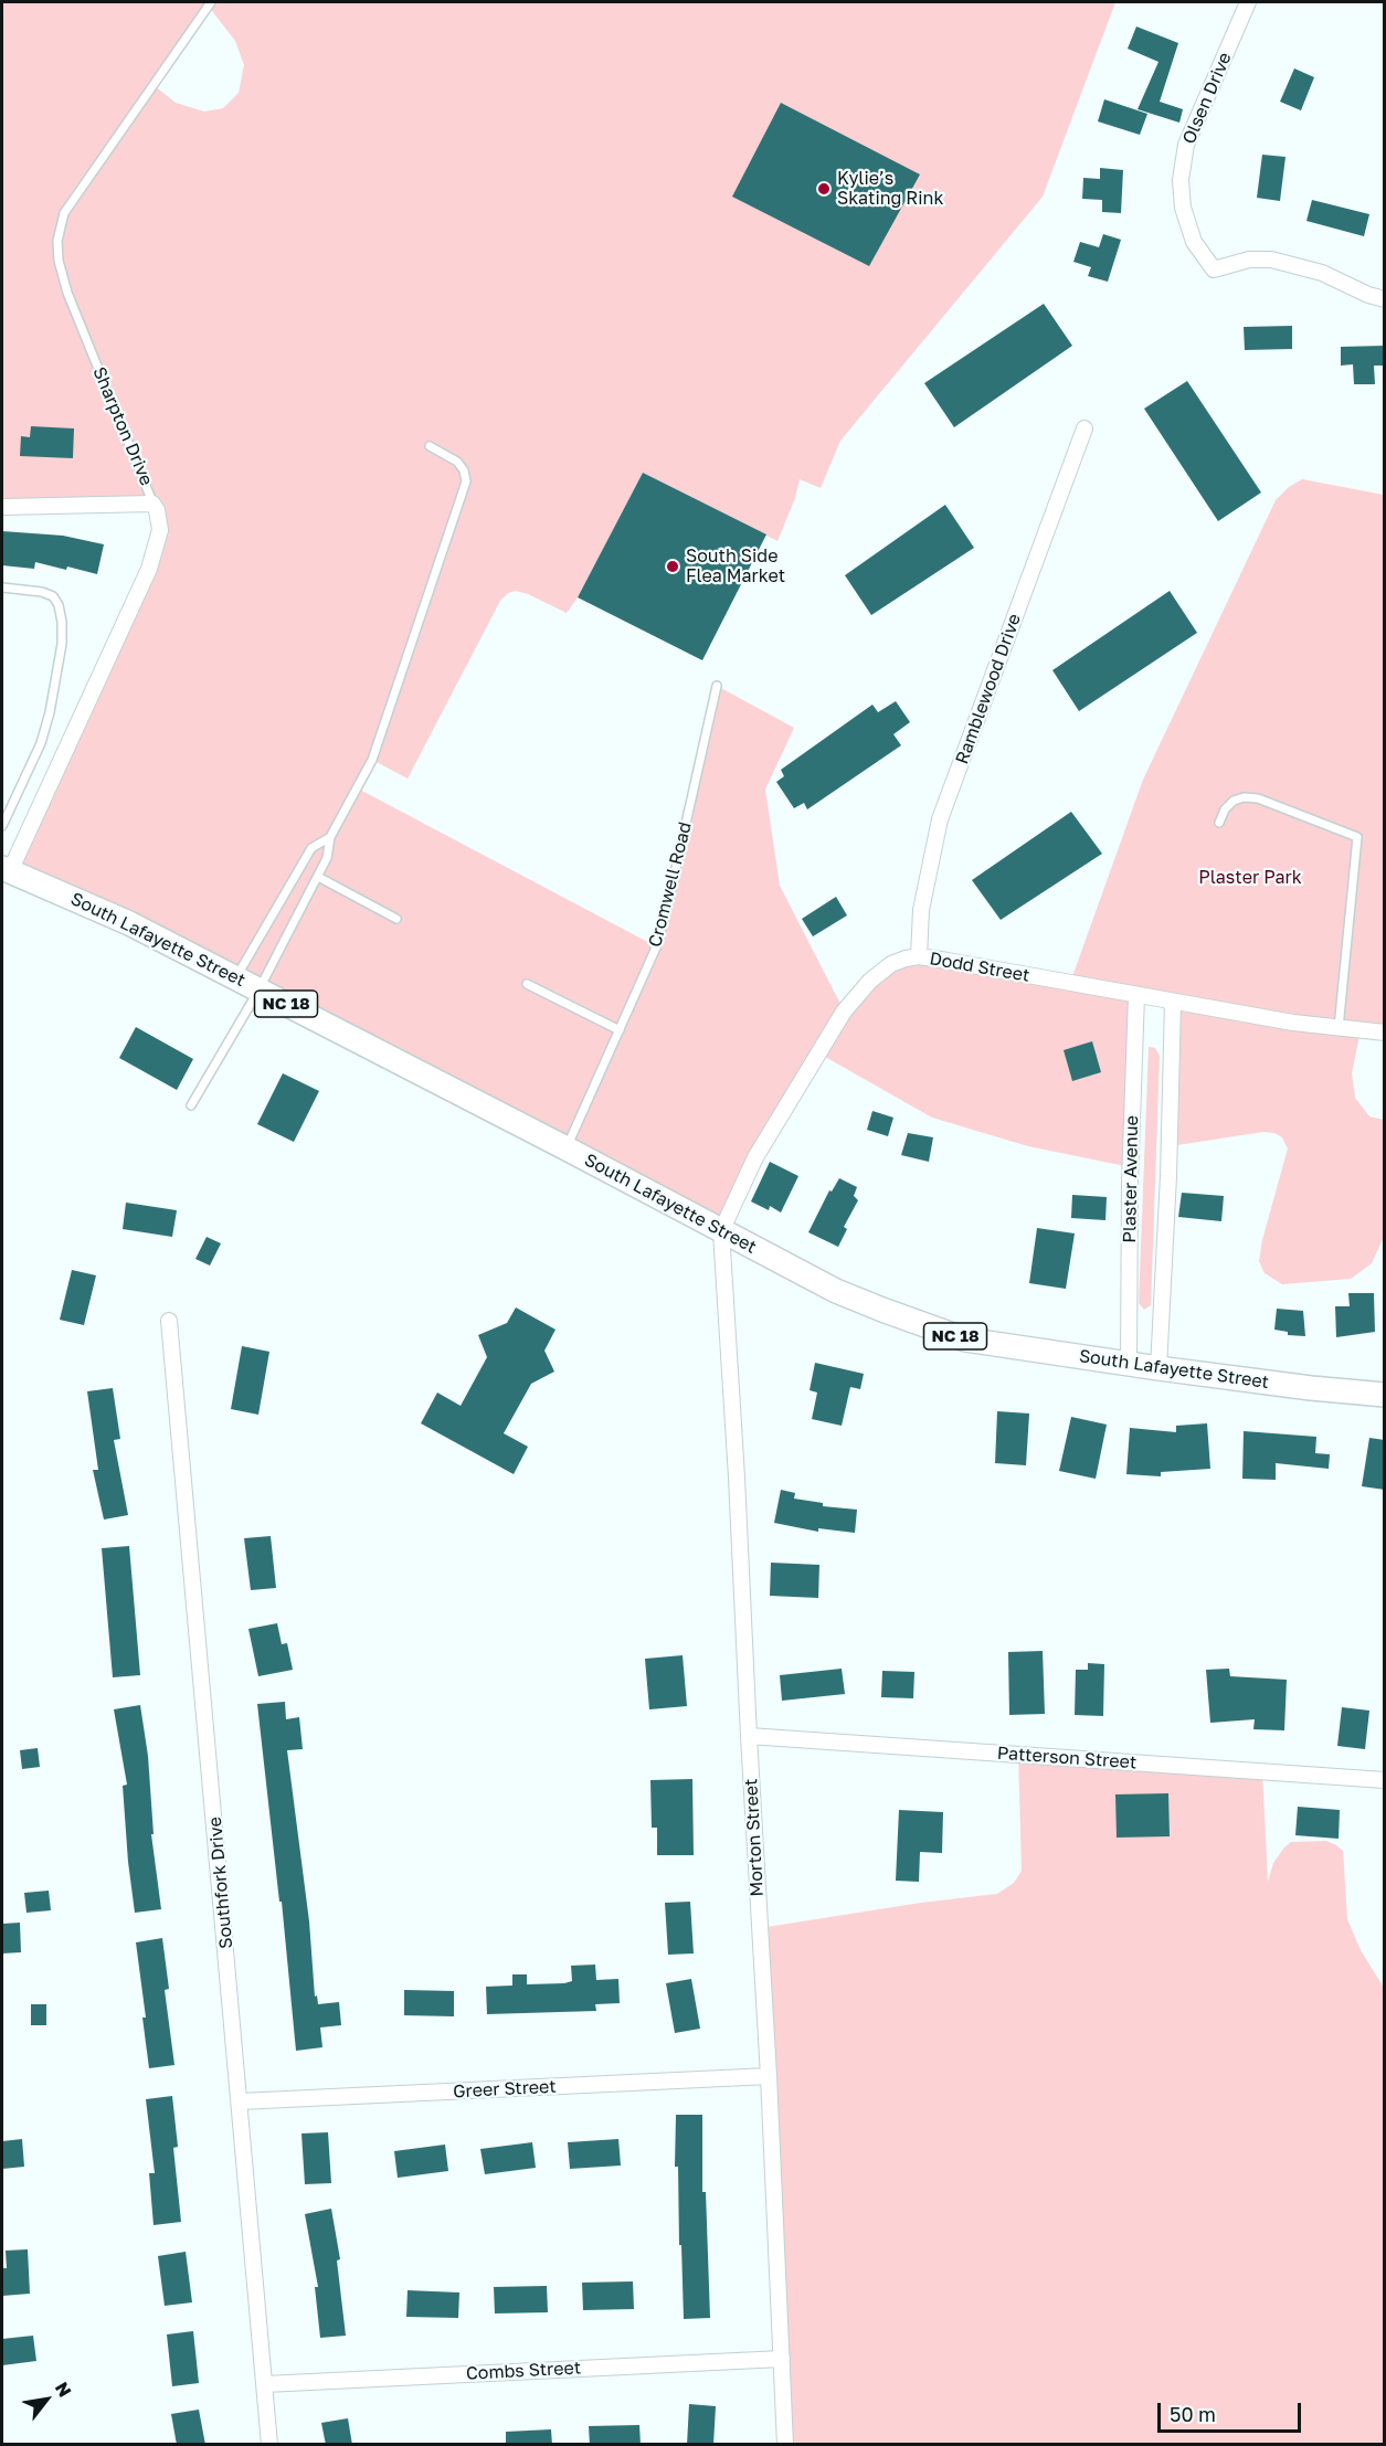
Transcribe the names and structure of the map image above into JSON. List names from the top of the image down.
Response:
{
  "streets": {
    "main road": ["South Lafayette Street", "NC 18"],
    "street": [
      "Olsen Drive",
      "Sharpton Drive",
      "Ramblewood Drive",
      "Dodd Street",
      "Plaster Avenue",
      "Patterson Street",
      "Morton Street",
      "Southfork Drive",
      "Greer Street",
      "Combs Street"
    ],
    "lane": ["Cromwell Road"]
  },
  "crossings": [
    ["Sharpton Drive", "South Lafayette Street"],
    ["Ramblewood Drive", "Dodd Street"],
    ["Cromwell Road", "South Lafayette Street"],
    ["South Lafayette Street", "Dodd Street"],
    ["South Lafayette Street", "Plaster Avenue"],
    ["South Lafayette Street", "Morton Street"],
    ["Dodd Street", "Plaster Avenue"],
    ["Dodd Street", "Morton Street"],
    ["Patterson Street", "Morton Street"],
    ["Morton Street", "Greer Street"],
    ["Morton Street", "Combs Street"],
    ["Southfork Drive", "Greer Street"],
    ["Southfork Drive", "Combs Street"]
  ],
  "parks": ["Plaster Park"],
  "places": ["Kylie’s Skating Rink", "South Side Flea Market"],
  "scale_bar": "50 m",
  "north": "top right"
}
